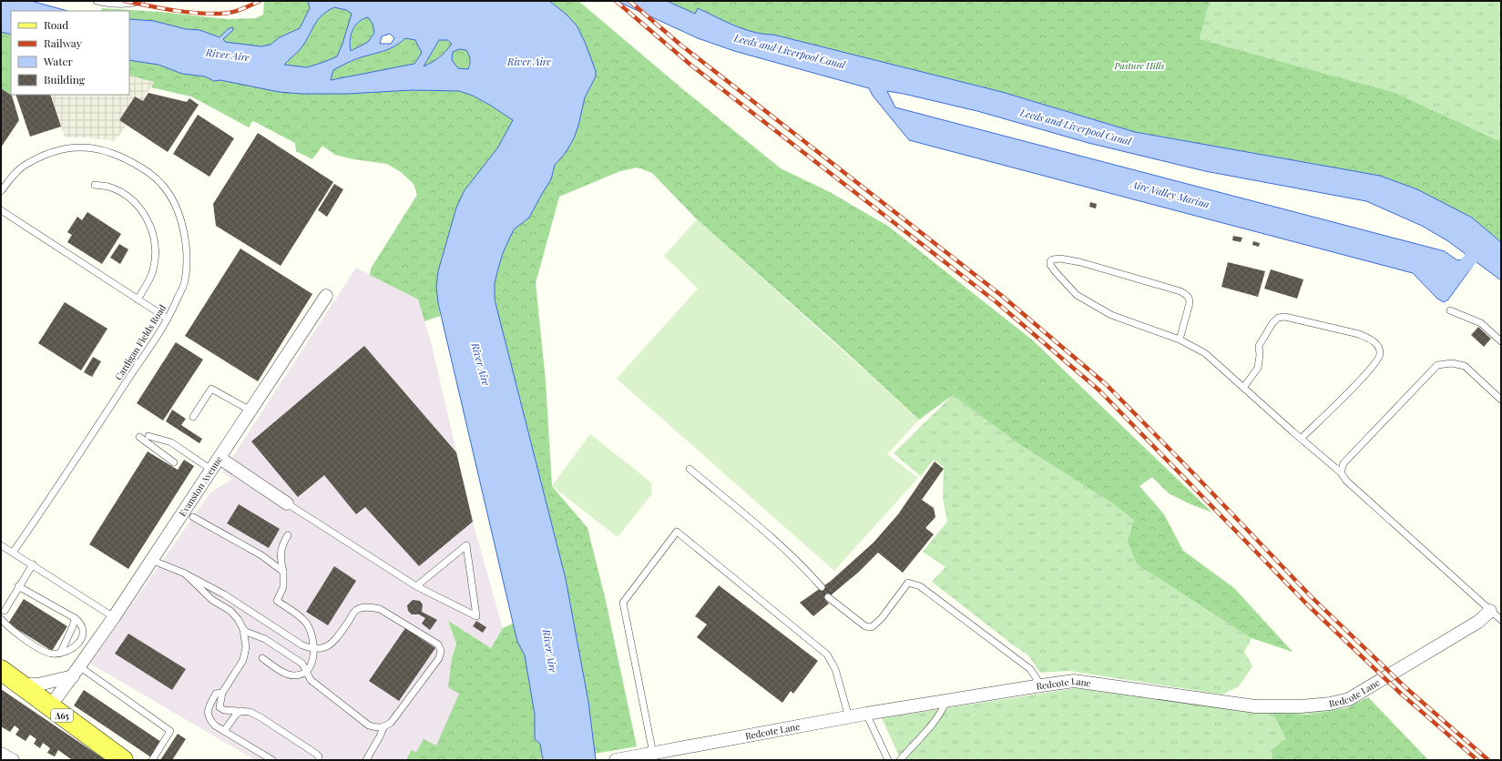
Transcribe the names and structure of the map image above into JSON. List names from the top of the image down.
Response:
{
  "streets": {
    "main road": ["A65"],
    "street": ["Evanston Avenue", "Redcote Lane"],
    "lane": ["Cardigan Fields Road"]
  },
  "crossings": [
    ["Evanston Avenue", "A65"]
  ],
  "water": ["Leeds and Liverpool Canal", "River Aire", "Aire Valley Marina"],
  "parks": ["Pasture Hills"],
  "legend": [
    "Road",
    "Railway",
    "Water",
    "Building"
  ]
}
